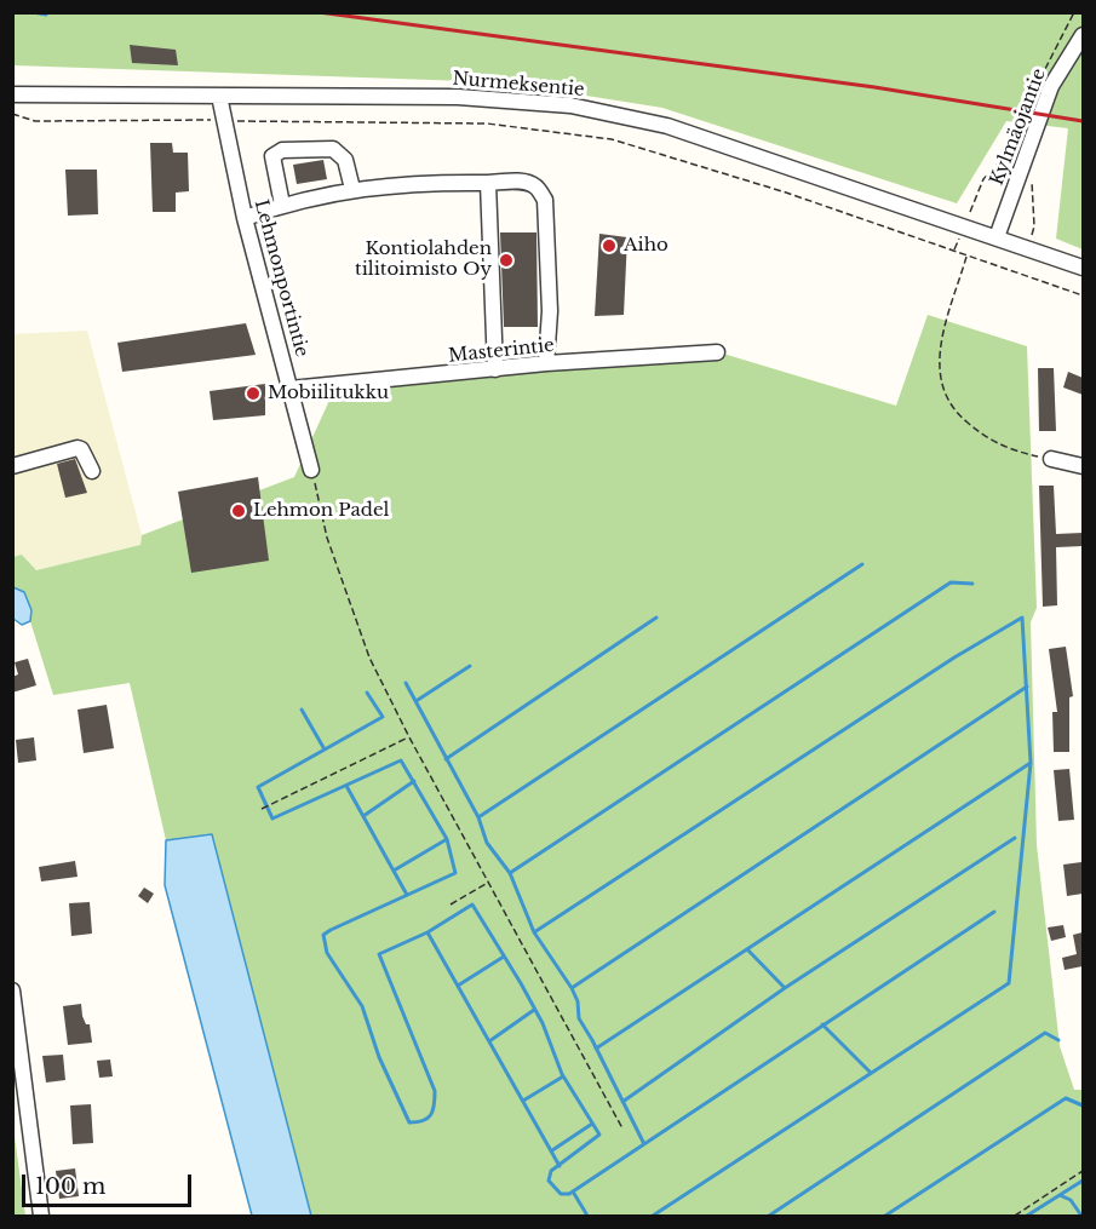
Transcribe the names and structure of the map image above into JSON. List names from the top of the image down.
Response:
{
  "streets": {
    "street": [
      "Nurmeksentie",
      "Kylmäojantie",
      "Lehmonportintie",
      "Masterintie"
    ]
  },
  "crossings": [
    ["Nurmeksentie", "Kylmäojantie"],
    ["Nurmeksentie", "Lehmonportintie"],
    ["Lehmonportintie", "Masterintie"]
  ],
  "places": [
    "Aiho",
    "Kontiolahden tilitoimisto Oy",
    "Mobiilitukku",
    "Lehmon Padel"
  ],
  "scale_bar": "100 m"
}
